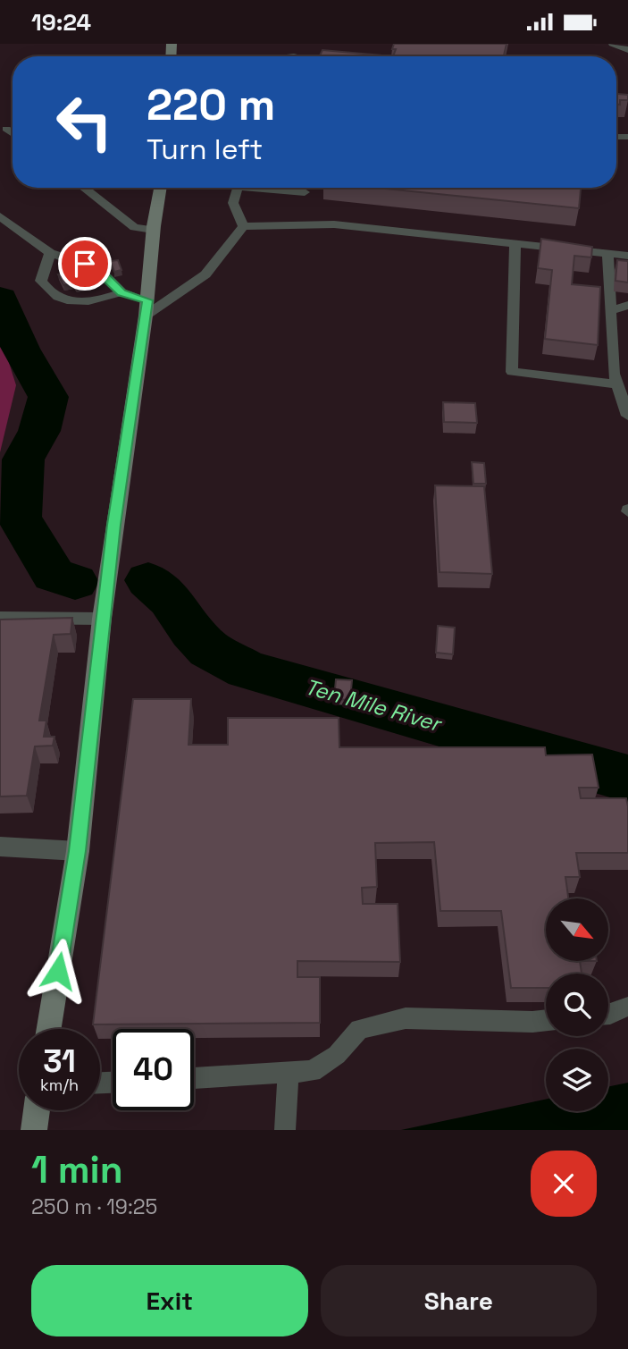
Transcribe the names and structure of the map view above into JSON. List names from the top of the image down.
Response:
{
  "water": ["Ten Mile River"],
  "north": "bottom right",
  "page": {
    "status": "19:24",
    "turn": ["220 m", "Turn left"],
    "speed": "31 km/h",
    "limit": "40",
    "heading": ["1 min", "250 m · 19:25"],
    "buttons": ["Exit", "Share"]
  }
}
